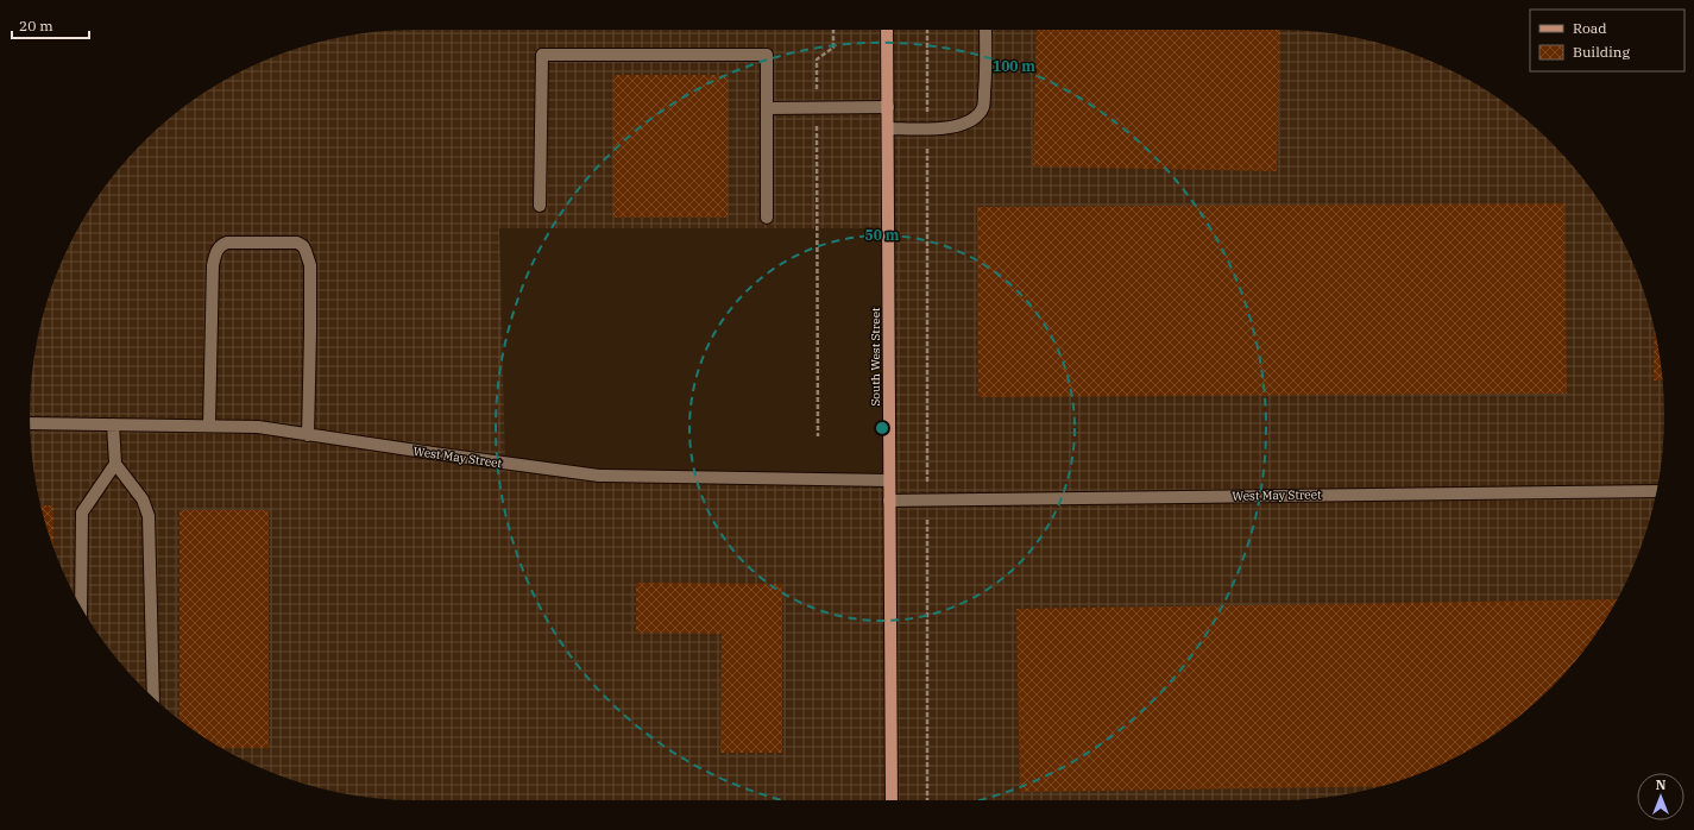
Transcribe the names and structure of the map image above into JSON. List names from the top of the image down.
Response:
{
  "streets": {
    "main road": ["South West Street"],
    "street": ["West May Street"]
  },
  "crossings": [
    ["South West Street", "West May Street"]
  ],
  "legend": ["Road", "Building"],
  "scale_bar": "20 m",
  "north": "top",
  "rings": ["100 m", "50 m"]
}
